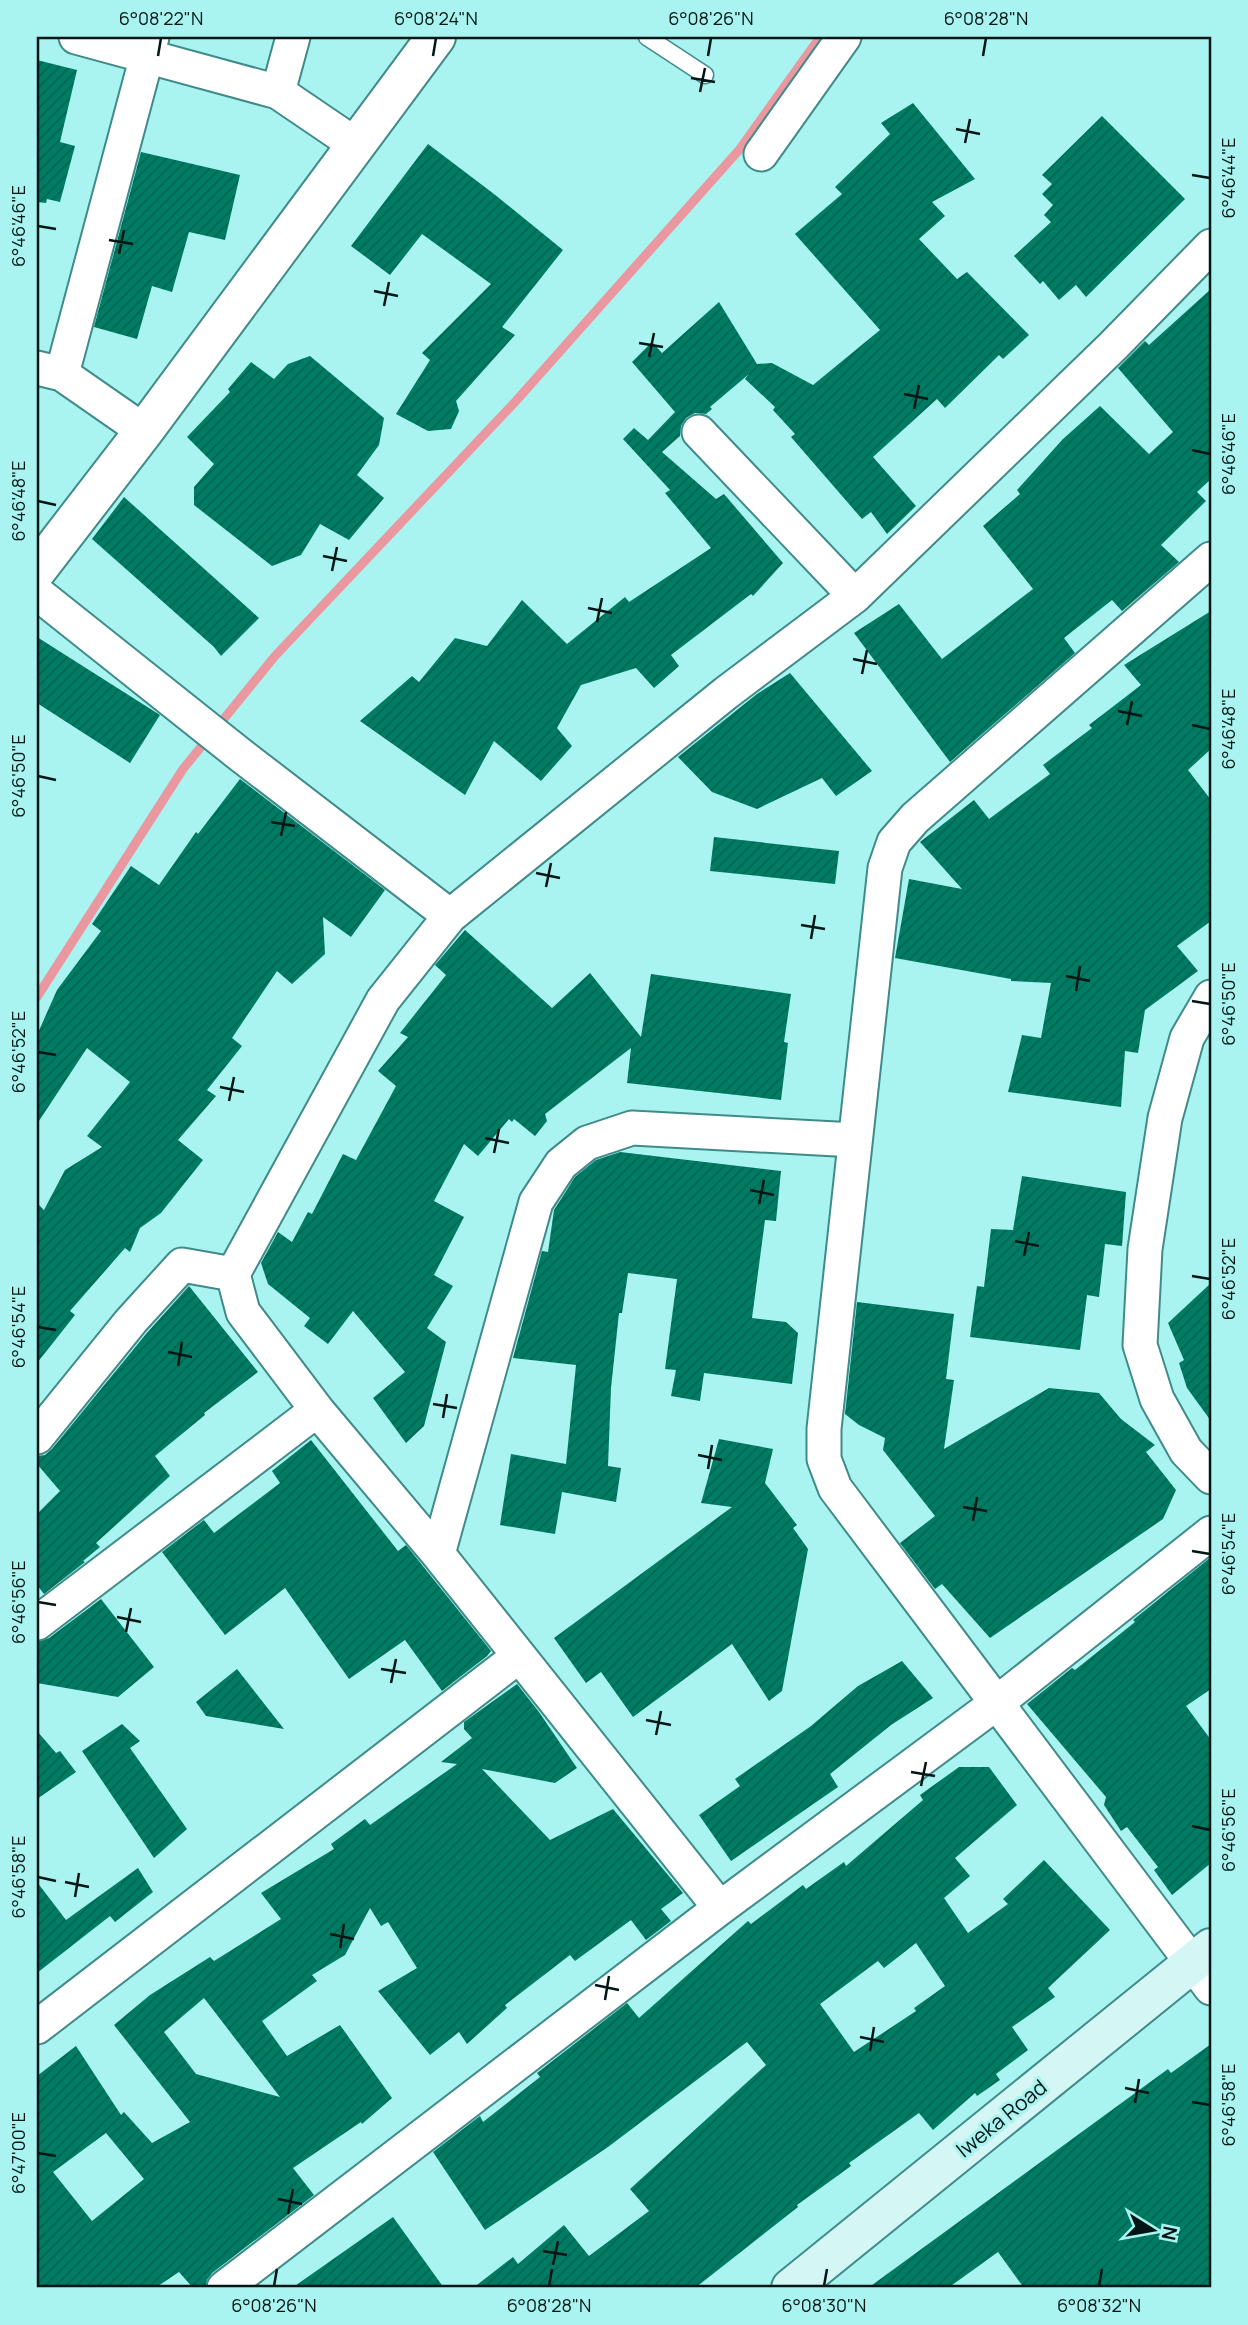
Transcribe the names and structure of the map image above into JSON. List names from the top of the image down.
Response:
{
  "streets": {
    "main road": ["Iweka Road"]
  },
  "north": "right",
  "coordinates": [
    "6°08'22\"N",
    "6°08'24\"N",
    "6°08'26\"N",
    "6°08'28\"N",
    "6°46'44\"E",
    "6°46'46\"E",
    "6°46'48\"E",
    "6°46'50\"E",
    "6°46'52\"E",
    "6°46'54\"E",
    "6°46'56\"E",
    "6°46'58\"E",
    "6°47'00\"E",
    "6°08'30\"N",
    "6°08'32\"N"
  ]
}
